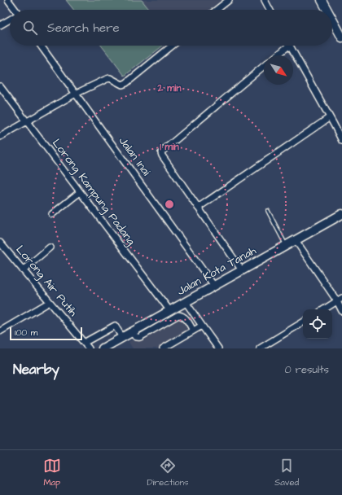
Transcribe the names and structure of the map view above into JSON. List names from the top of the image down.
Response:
{
  "streets": {
    "street": [
      "Jalan Inai",
      "Lorong Kampung Padang",
      "Jalan Kota Tanah",
      "Lorong Air Putih"
    ]
  },
  "crossings": [
    ["Jalan Inai", "Jalan Kota Tanah"],
    ["Lorong Kampung Padang", "Jalan Kota Tanah"]
  ],
  "scale_bar": "100 m",
  "north": "bottom right",
  "page": {
    "search": "Search here",
    "scale": "100 m",
    "heading": ["Nearby", "0 results"],
    "nav": ["Map", "Directions", "Saved"]
  },
  "rings": ["2 min", "1 min"]
}
